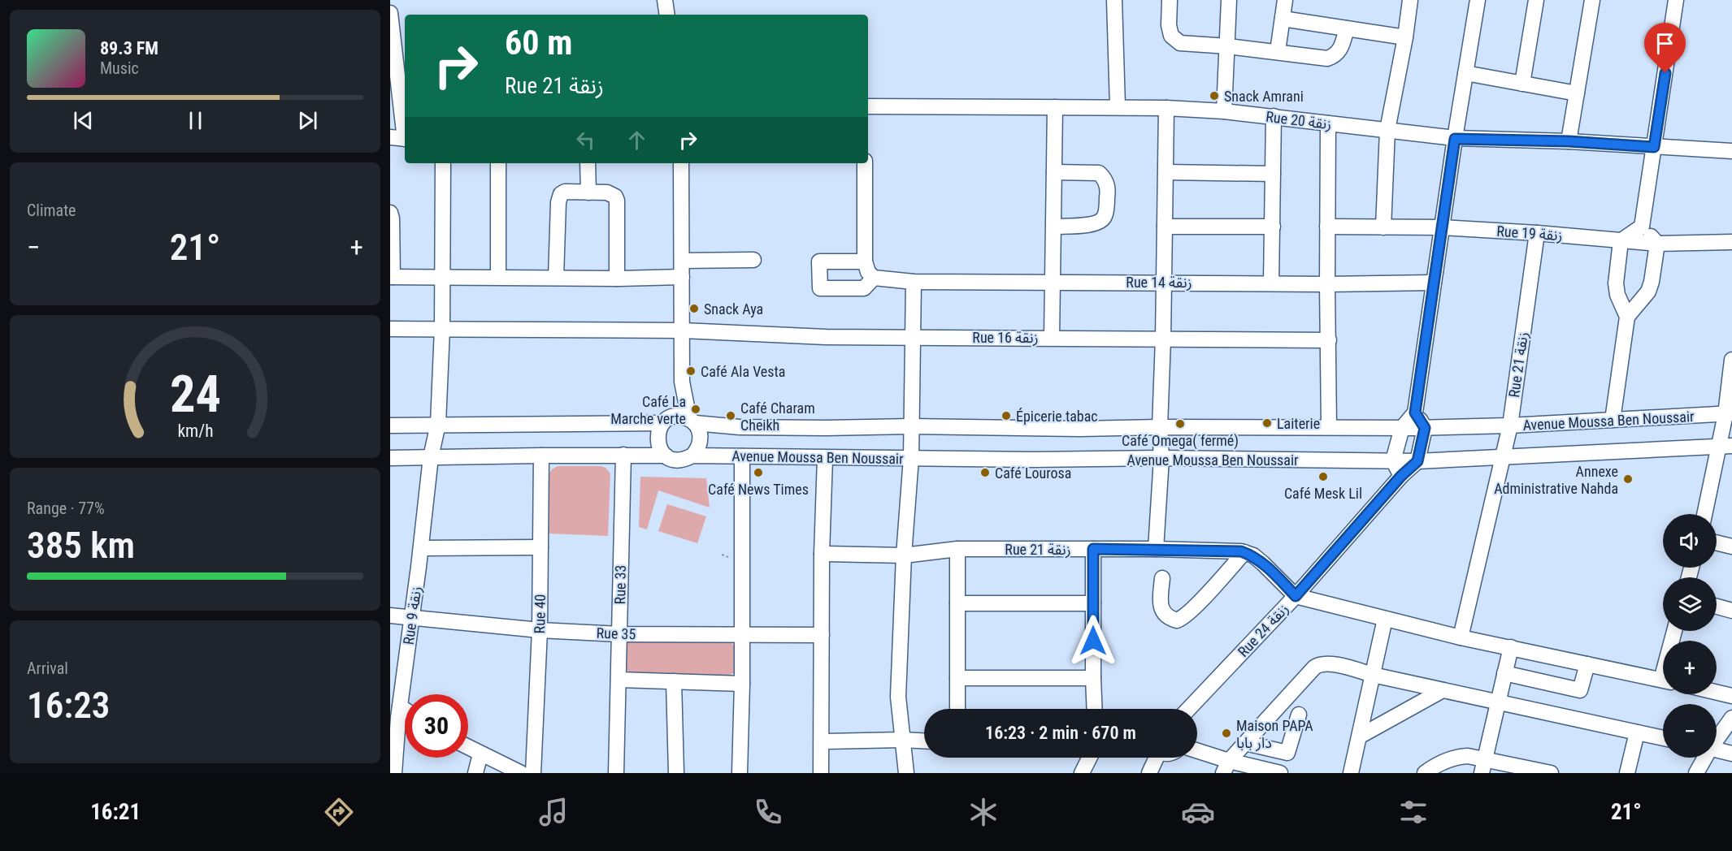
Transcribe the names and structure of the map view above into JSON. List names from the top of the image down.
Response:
{
  "streets": {
    "street": [
      "Rue 20 زنقة",
      "Rue 19 زنقة",
      "Rue 14 زنقة",
      "Rue 16 زنقة",
      "Rue 21 زنقة",
      "Avenue Moussa Ben Noussair",
      "Rue 33",
      "Rue 40",
      "Rue 9 زنقة",
      "Rue 24 زنقة",
      "Rue 35"
    ]
  },
  "crossings": [
    ["Rue 19 زنقة", "Rue 21 زنقة"],
    ["Rue 16 زنقة", "Rue 9 زنقة"],
    ["Rue 21 زنقة", "Avenue Moussa Ben Noussair"],
    ["Rue 21 زنقة", "Rue 24 زنقة"],
    ["Avenue Moussa Ben Noussair", "Rue 24 زنقة"],
    ["Rue 33", "Rue 35"],
    ["Rue 40", "Rue 35"],
    ["Rue 9 زنقة", "Rue 35"]
  ],
  "places": [
    "Snack Amrani",
    "Snack Aya",
    "Café Ala Vesta",
    "Café La Marche verte",
    "Café Charam Cheikh",
    "Épicerie tabac",
    "Laiterie",
    "Café Omega( fermé)",
    "Café News Times",
    "Café Lourosa",
    "Café Mesk Lil",
    "Annexe Administrative Nahda",
    "Maison PAPA دار بابا"
  ],
  "page": {
    "turn": ["60 m", "Rue 21 زنقة"],
    "song": ["89.3 FM", "Music"],
    "tile": [
      "Climate",
      ["Range · 77%", "385 km"],
      ["Arrival", "16:23"]
    ],
    "heat": ["−", "21°", "+"],
    "map_buttons": ["+", "−"],
    "limit": "30",
    "trip": "16:23 · 2 min · 670 m",
    "tabs": ["16:21", "21°"],
    "gauge": ["24", "km/h"]
  }
}
